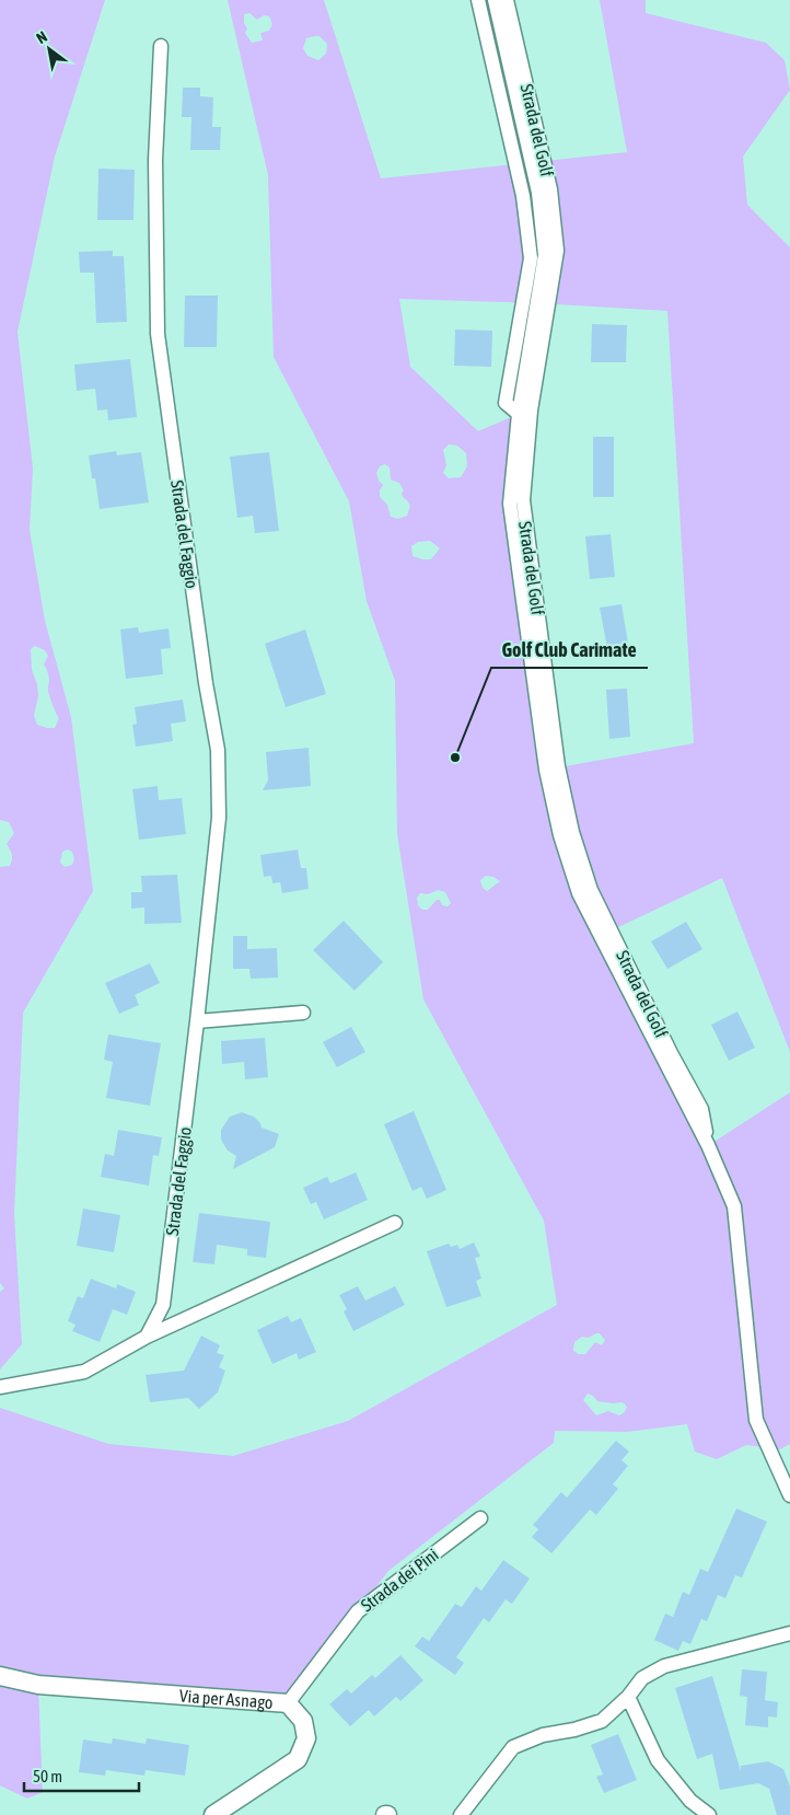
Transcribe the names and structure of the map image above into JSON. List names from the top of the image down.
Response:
{
  "streets": {
    "street": [
      "Strada del Golf",
      "Strada del Faggio",
      "Strada dei Pini",
      "Via per Asnago"
    ]
  },
  "crossings": [
    ["Strada dei Pini", "Via per Asnago"]
  ],
  "places": ["Golf Club Carimate"],
  "scale_bar": "50 m",
  "north": "top left"
}
